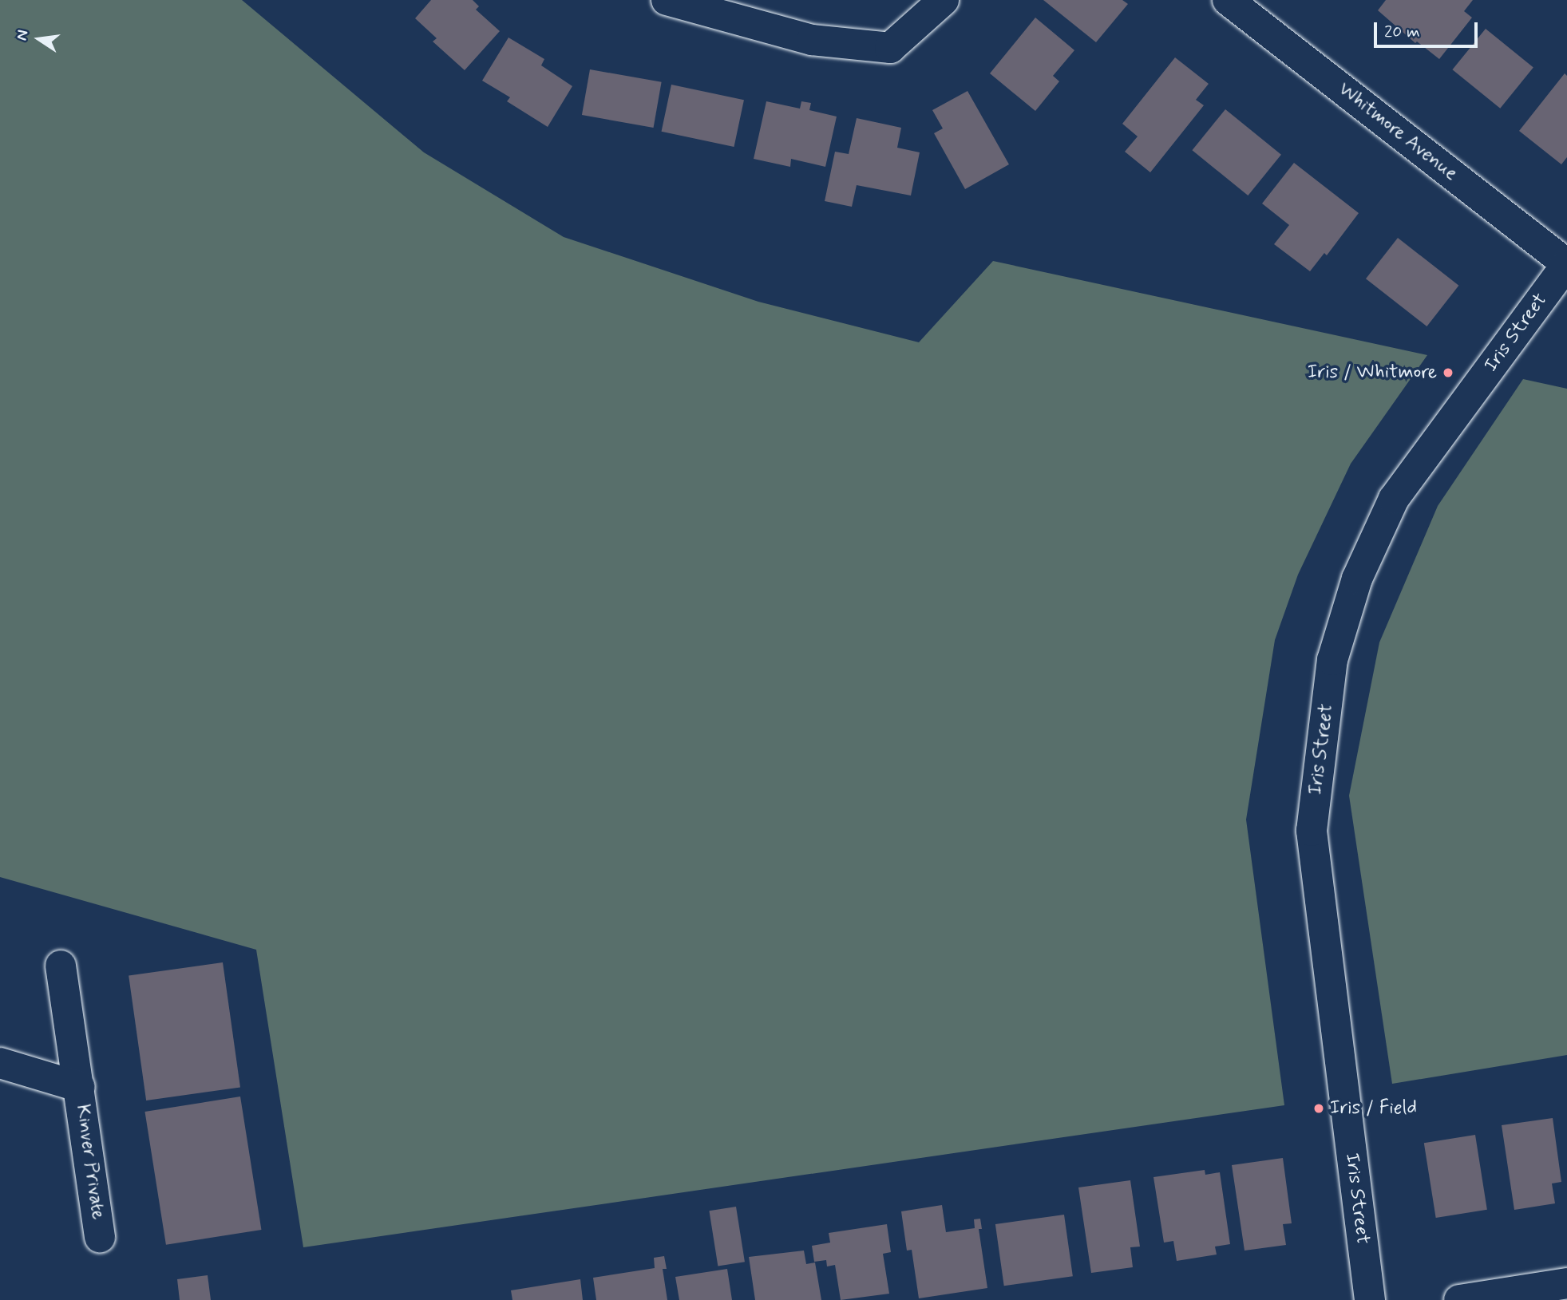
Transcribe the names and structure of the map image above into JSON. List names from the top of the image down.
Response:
{
  "streets": {
    "street": ["Whitmore Avenue", "Iris Street", "Kinver Private"]
  },
  "crossings": [
    ["Whitmore Avenue", "Iris Street"]
  ],
  "places": ["Iris / Whitmore", "Iris / Field"],
  "scale_bar": "20 m",
  "north": "left"
}
